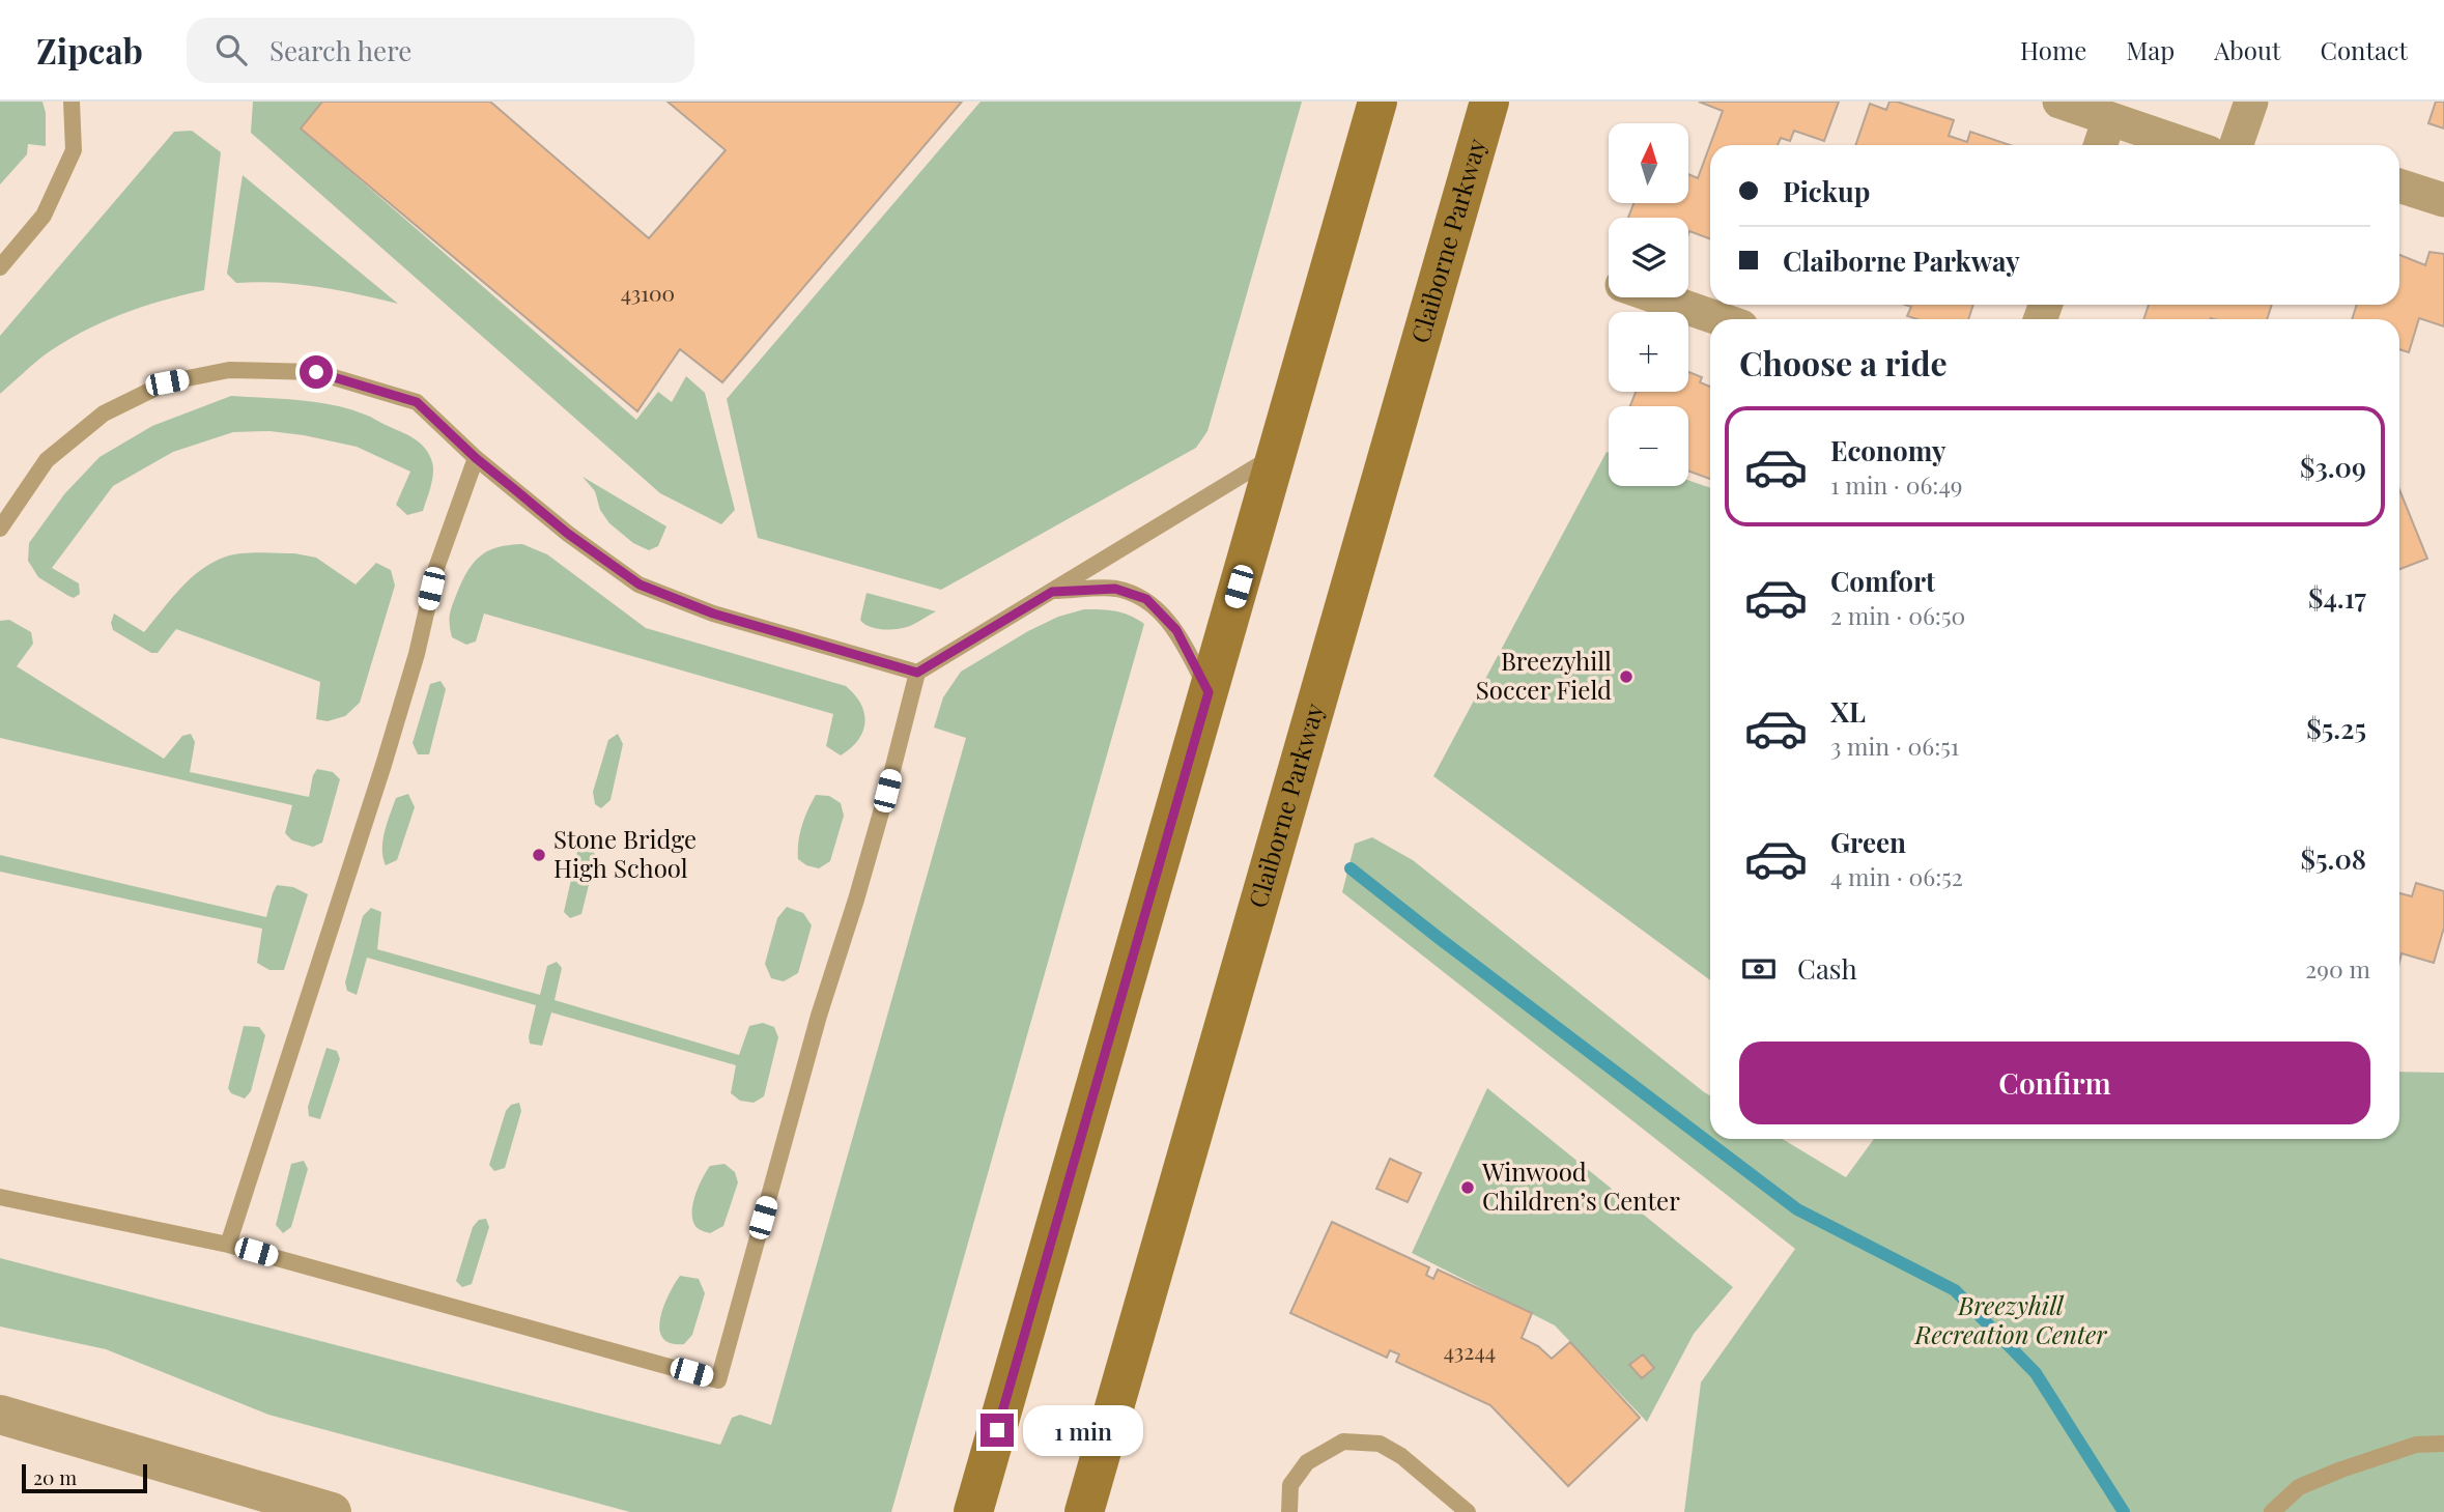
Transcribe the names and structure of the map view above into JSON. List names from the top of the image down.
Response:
{
  "streets": {
    "main road": ["Claiborne Parkway"]
  },
  "parks": ["Breezyhill Recreation Center"],
  "places": ["Breezyhill Soccer Field", "Stone Bridge High School", "Winwood Children’s Center"],
  "house_numbers": ["43100", "43244"],
  "scale_bar": "20 m",
  "north": "top",
  "page": {
    "header": "Zipcab",
    "search": "Search here",
    "nav": [
      "Home",
      "Map",
      "About",
      "Contact"
    ],
    "map_buttons": ["+", "−"],
    "banner": ["Pickup", "Claiborne Parkway"],
    "heading": "Choose a ride",
    "list": [
      {
        "name": "Economy",
        "note": "1 min · 06:49",
        "value": "$3.09"
      },
      {
        "name": "Comfort",
        "note": "2 min · 06:50",
        "value": "$4.17"
      },
      {
        "name": "XL",
        "note": "3 min · 06:51",
        "value": "$5.25"
      },
      {
        "name": "Green",
        "note": "4 min · 06:52",
        "value": "$5.08"
      }
    ],
    "pay": ["Cash", "290 m"],
    "buttons": "Confirm",
    "bubble": "1 min",
    "scale": "20 m"
  }
}
